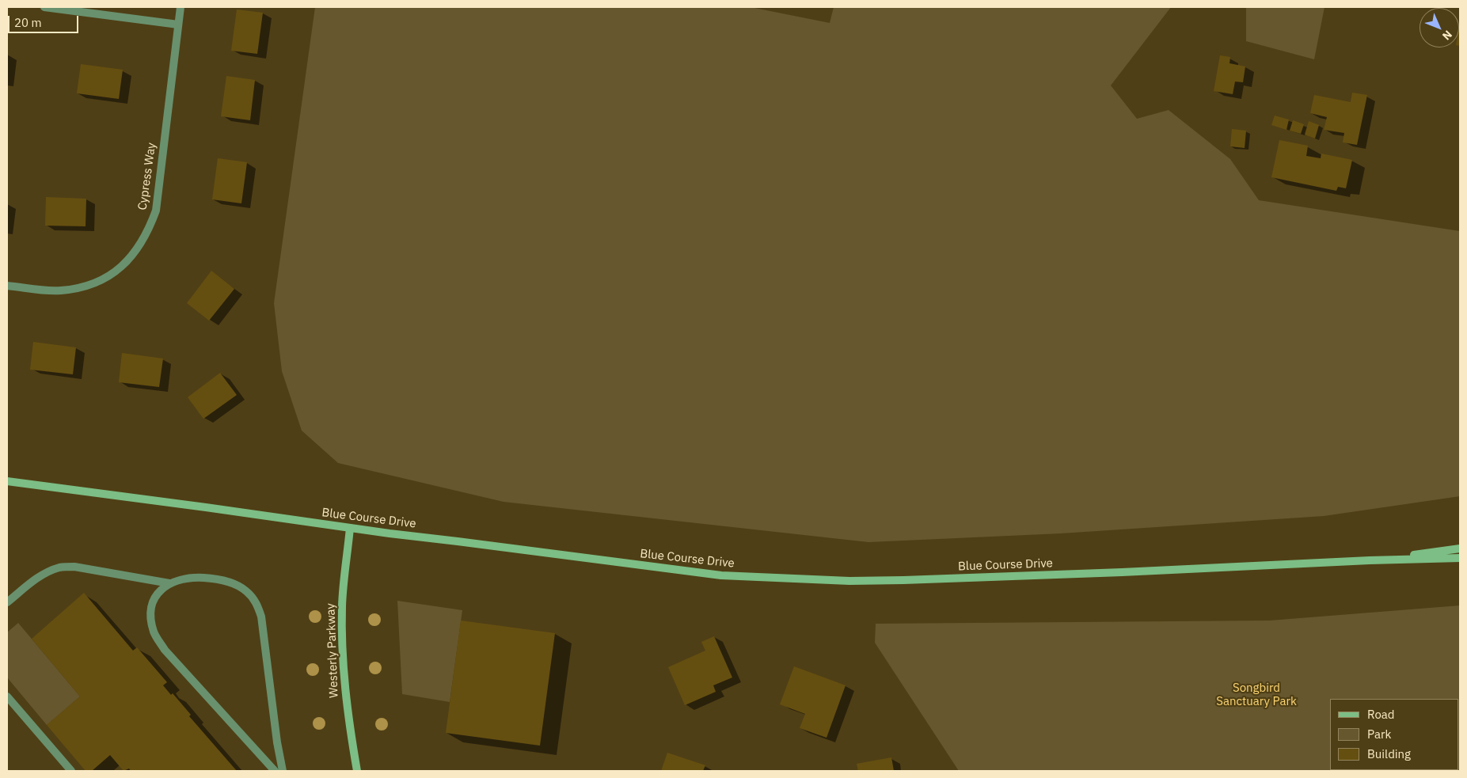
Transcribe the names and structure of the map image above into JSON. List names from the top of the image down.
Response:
{
  "streets": {
    "main road": ["Blue Course Drive", "Westerly Parkway"],
    "street": ["Cypress Way"]
  },
  "crossings": [
    ["Blue Course Drive", "Westerly Parkway"]
  ],
  "parks": ["Songbird Sanctuary Park"],
  "legend": ["Road", "Park", "Building"],
  "scale_bar": "20 m",
  "north": "bottom right"
}
